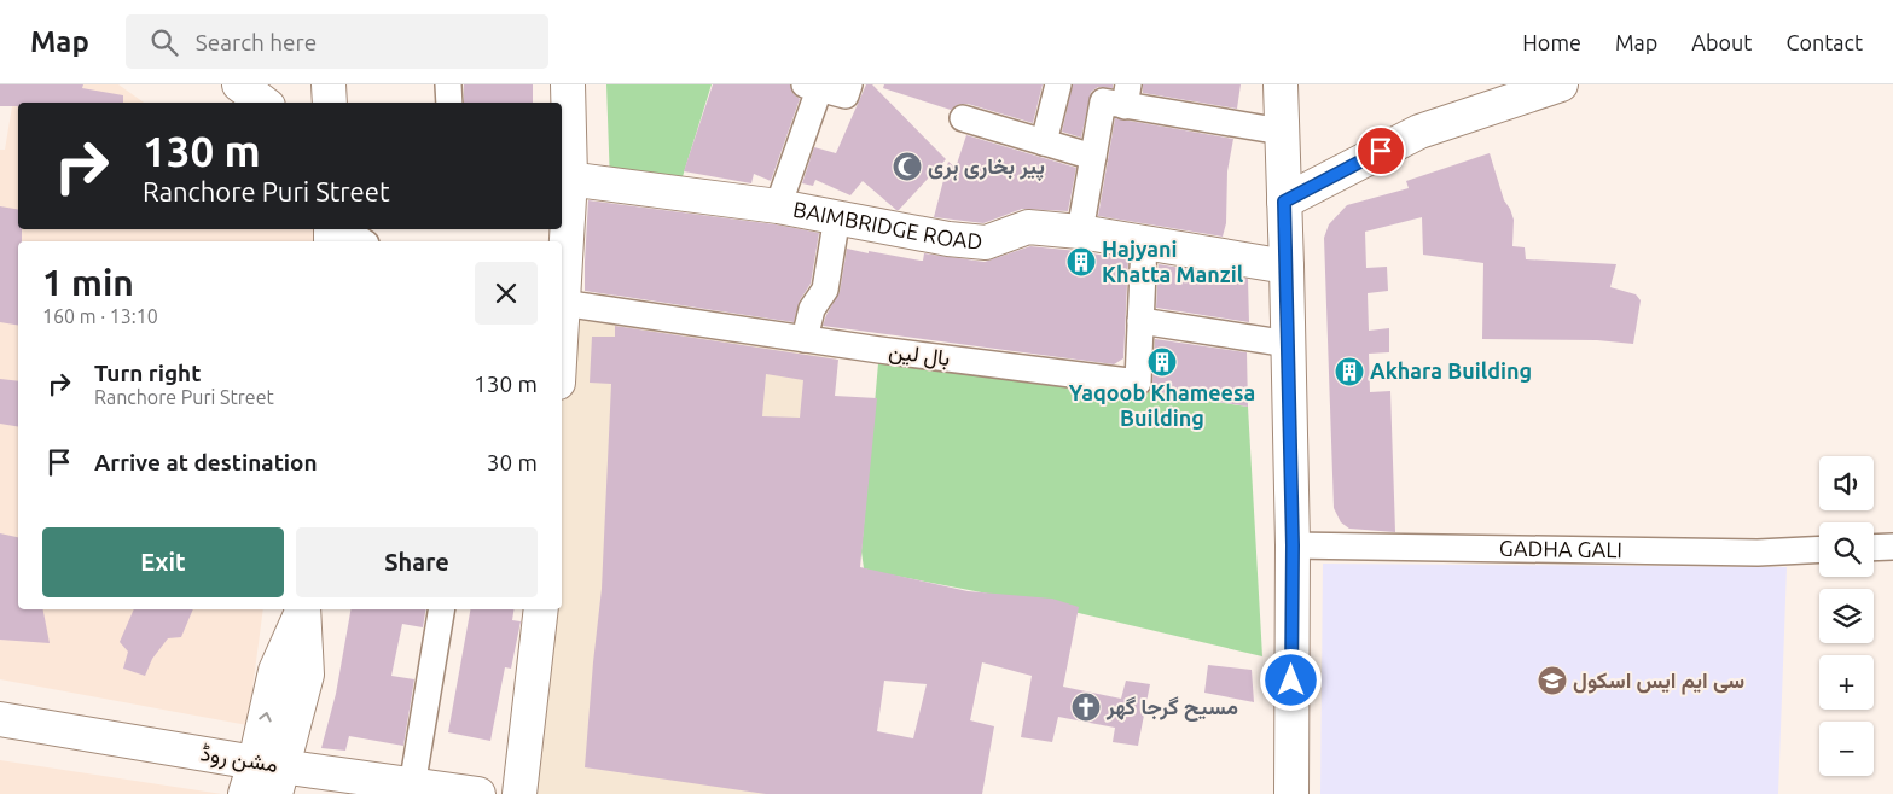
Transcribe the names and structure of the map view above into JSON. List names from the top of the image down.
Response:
{
  "streets": {
    "street": [
      "BAIMBRIDGE ROAD",
      "بال لین",
      "GADHA GALI",
      "مشن روڈ"
    ]
  },
  "crossings": [
    ["BAIMBRIDGE ROAD", "بال لین"]
  ],
  "places": {
    "mosque": ["پیر بخاری ہری"],
    "building": ["Hajyani Khatta Manzil", "Yaqoob Khameesa Building", "Akhara Building"],
    "school or university": ["سی ایم ایس اسکول"],
    "church": ["مسیح گرجا گھر"]
  },
  "page": {
    "header": "Map",
    "search": "Search here",
    "nav": [
      "Home",
      "Map",
      "About",
      "Contact"
    ],
    "turn": ["130 m", "Ranchore Puri Street"],
    "heading": ["1 min", "160 m · 13:10"],
    "list": [
      {
        "name": "Turn right",
        "note": "Ranchore Puri Street",
        "value": "130 m"
      },
      {
        "name": "Arrive at destination",
        "value": "30 m"
      }
    ],
    "map_buttons": ["+", "−"],
    "buttons": ["Exit", "Share"]
  }
}
